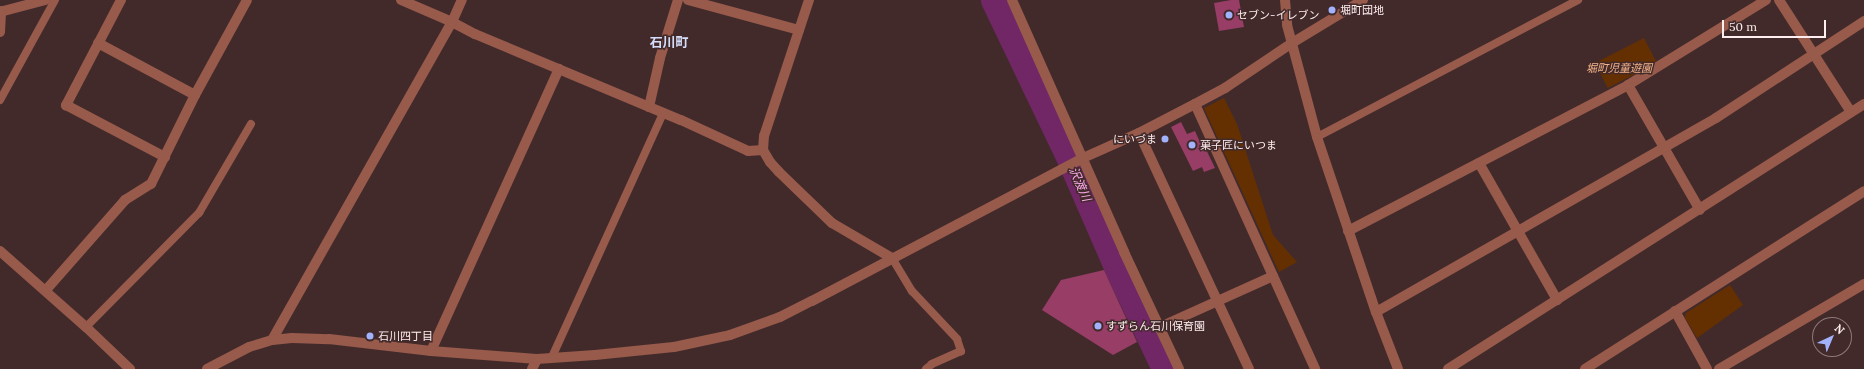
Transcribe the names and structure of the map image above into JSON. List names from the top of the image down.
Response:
{
  "districts": ["石川町"],
  "water": ["沢渡川"],
  "parks": ["堀町児童遊園"],
  "places": [
    "堀町団地",
    "セブン-イレブン",
    "にいづま",
    "菓子匠にいつま",
    "すずらん石川保育園",
    "石川四丁目"
  ],
  "scale_bar": "50 m",
  "north": "top right"
}
